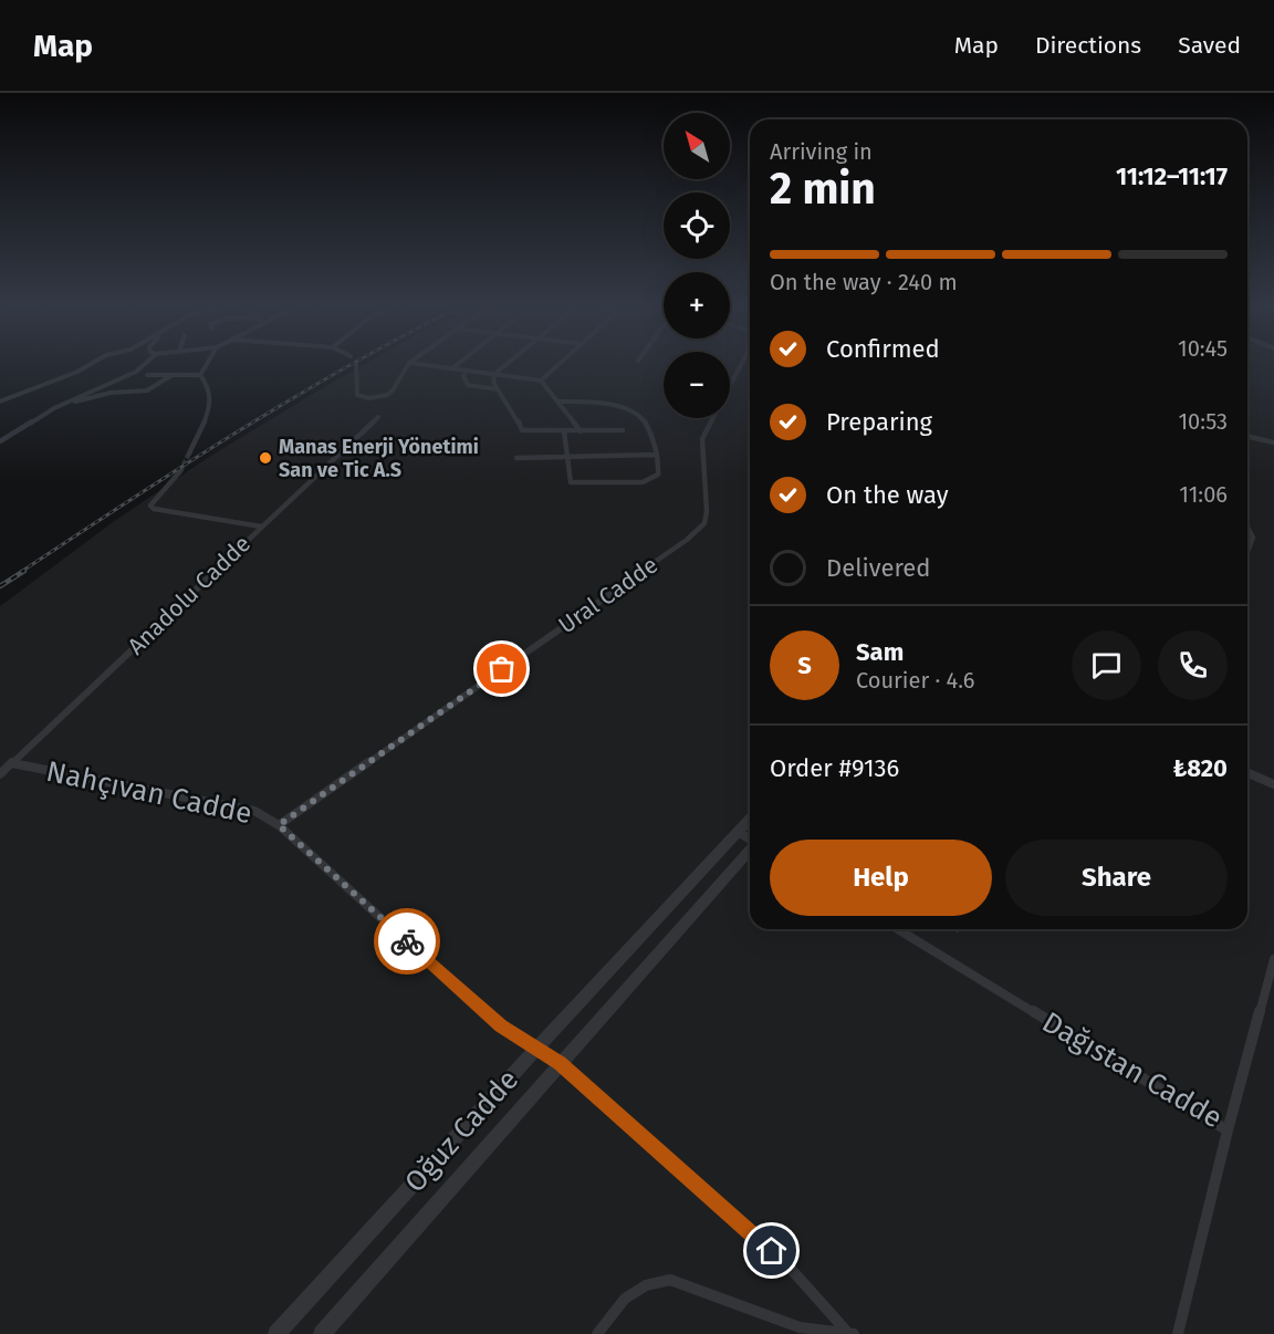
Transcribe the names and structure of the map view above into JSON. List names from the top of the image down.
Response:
{
  "streets": {
    "street": [
      "Anadolu Cadde",
      "Ural Cadde",
      "Nahçıvan Cadde",
      "Dağıstan Cadde",
      "Oğuz Cadde"
    ]
  },
  "crossings": [
    ["Anadolu Cadde", "Nahçıvan Cadde"],
    ["Ural Cadde", "Nahçıvan Cadde"],
    ["Nahçıvan Cadde", "Oğuz Cadde"]
  ],
  "places": ["Manas Enerji Yönetimi San ve Tic A.S"],
  "north": "top left",
  "page": {
    "header": "Map",
    "nav": ["Map", "Directions", "Saved"],
    "map_buttons": ["+", "−"],
    "heading": ["2 min", "Arriving in", "11:12–11:17"],
    "panel": [
      "Sam",
      "Courier · 4.6",
      "Order #9136",
      "₺820"
    ],
    "bar": "On the way · 240 m",
    "list": [
      ["Confirmed", "10:45"],
      ["Preparing", "10:53"],
      ["On the way", "11:06"],
      "Delivered"
    ],
    "round": "S",
    "buttons": ["Help", "Share"]
  }
}
